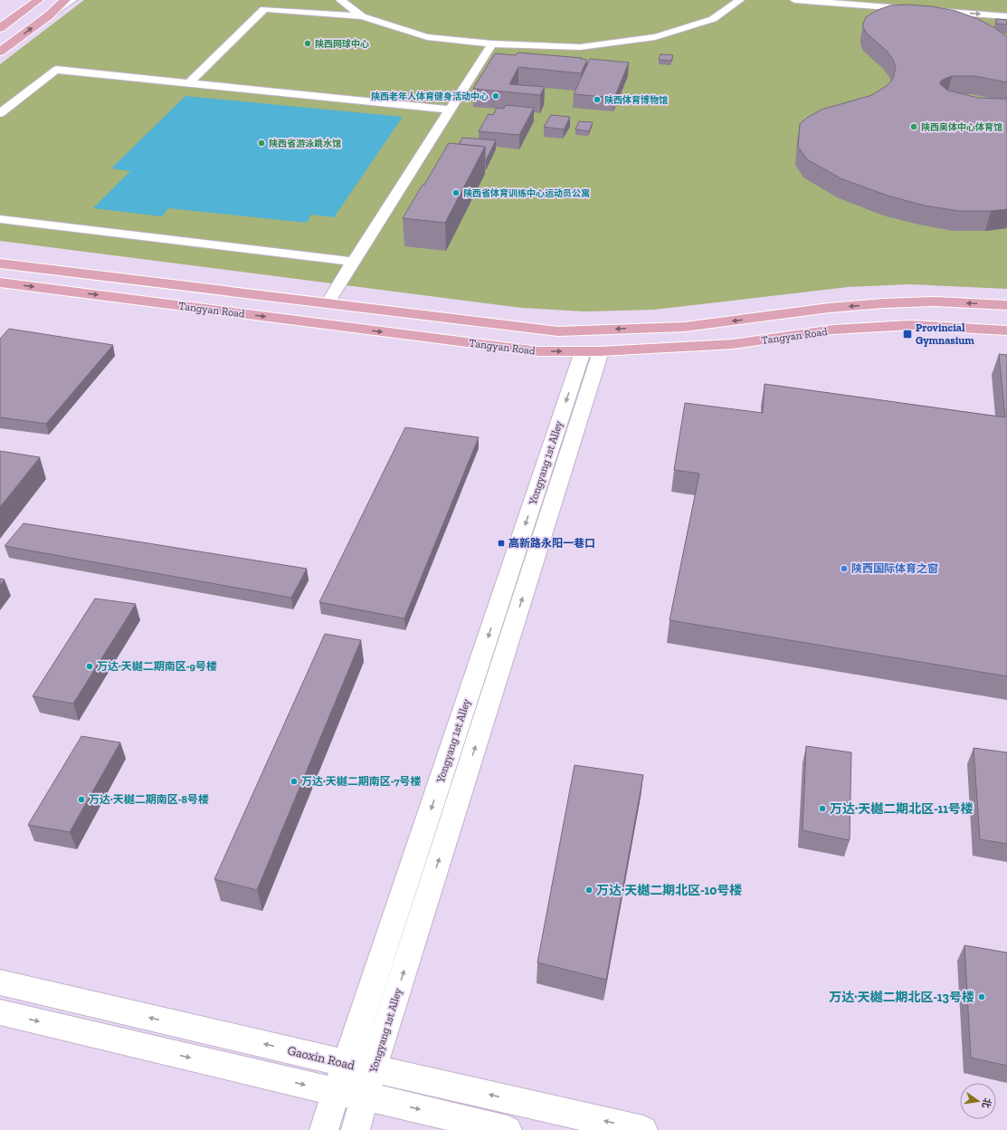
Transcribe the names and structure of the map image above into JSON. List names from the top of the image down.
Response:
{
  "streets": {
    "main road": ["Tangyan Road"],
    "street": ["Yongyang 1st Alley", "Gaoxin Road"]
  },
  "crossings": [
    ["Tangyan Road", "Yongyang 1st Alley"],
    ["Yongyang 1st Alley", "Gaoxin Road"]
  ],
  "places": {
    "other": [
      "陕西网球中心",
      "陕西老年人体育健身活动中心",
      "陕西体育博物馆",
      "陕西奥体中心体育馆",
      "陕西省游泳跳水馆",
      "陕西省体育训练中心运动员公寓",
      "陕西国际体育之窗",
      "万达·天樾二期南区-9号楼",
      "万达·天樾二期南区-7号楼",
      "万达·天樾二期南区-8号楼",
      "万达·天樾二期北区-11号楼",
      "万达·天樾二期北区-10号楼",
      "万达·天樾二期北区-13号楼"
    ],
    "transit": ["Provincial Gymnasium", "高新路永阳一巷口"]
  },
  "north": "right"
}
